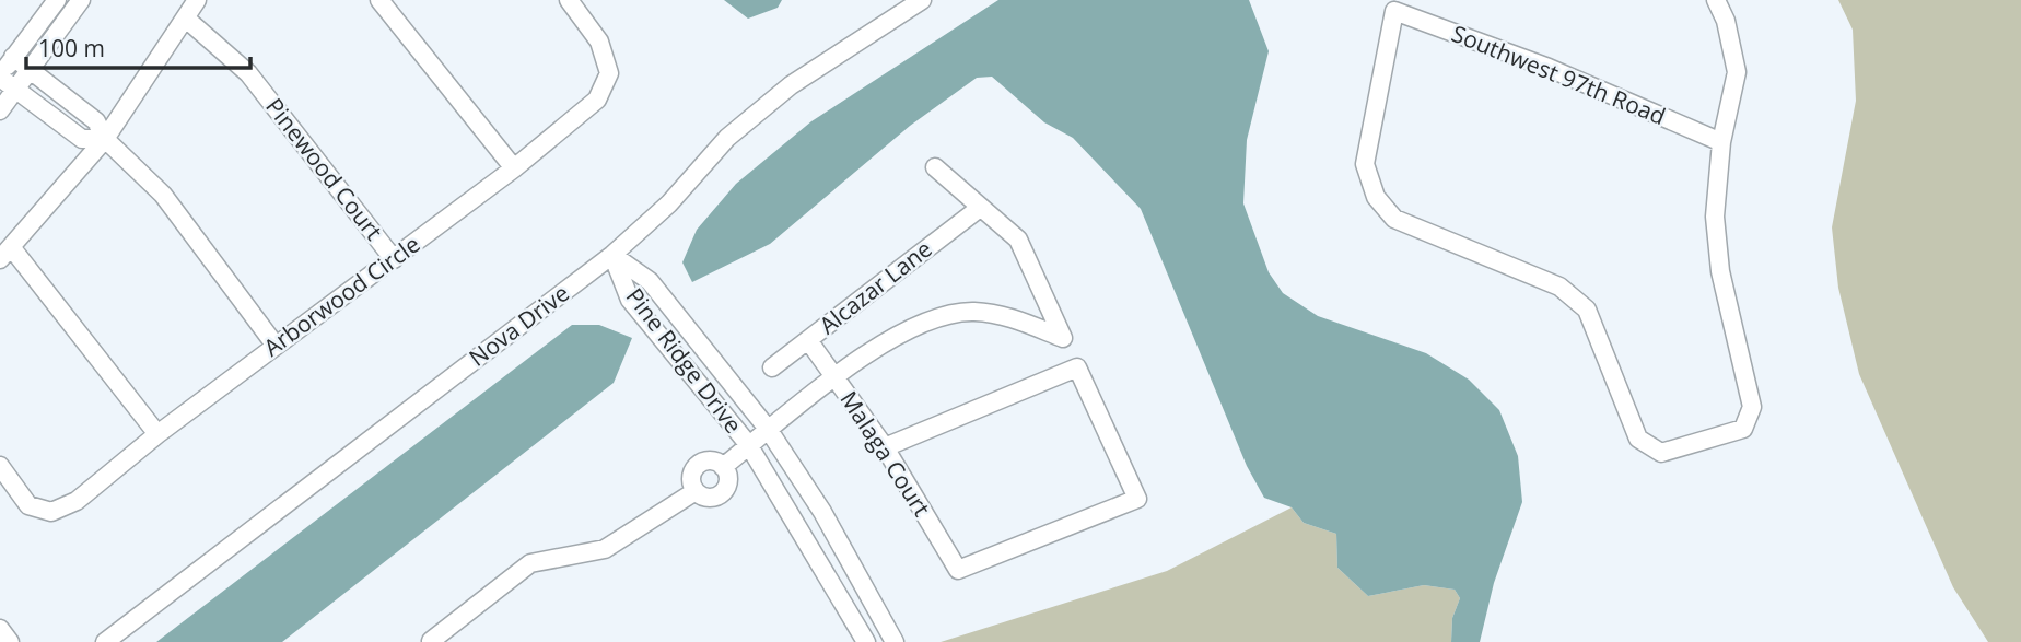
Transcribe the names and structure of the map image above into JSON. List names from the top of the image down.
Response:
{
  "streets": {
    "street": [
      "Southwest 97th Road",
      "Pinewood Court",
      "Alcazar Lane",
      "Arborwood Circle",
      "Nova Drive",
      "Pine Ridge Drive",
      "Malaga Court"
    ]
  },
  "crossings": [
    ["Pinewood Court", "Arborwood Circle"],
    ["Alcazar Lane", "Malaga Court"],
    ["Nova Drive", "Pine Ridge Drive"]
  ],
  "scale_bar": "100 m"
}
